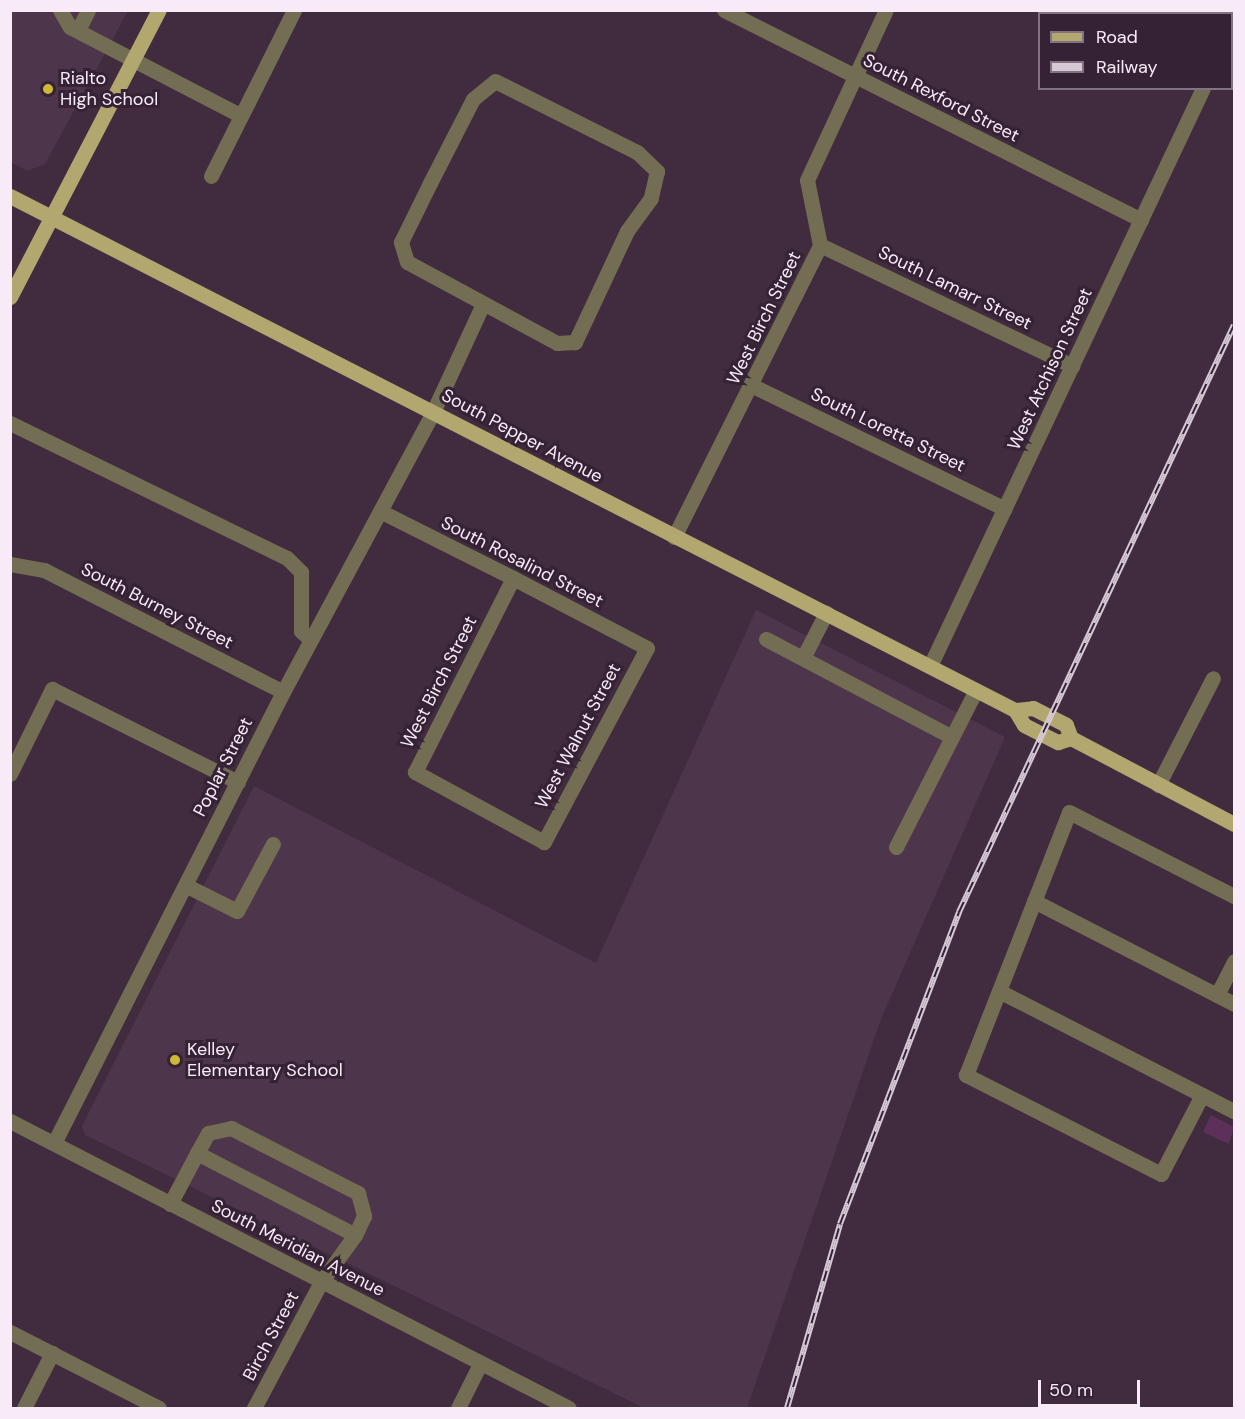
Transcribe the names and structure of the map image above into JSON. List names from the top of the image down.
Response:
{
  "streets": {
    "main road": ["South Pepper Avenue"],
    "street": [
      "South Rexford Street",
      "South Lamarr Street",
      "West Birch Street",
      "West Atchison Street",
      "South Loretta Street",
      "South Rosalind Street",
      "South Burney Street",
      "West Walnut Street",
      "Poplar Street",
      "South Meridian Avenue",
      "Birch Street"
    ]
  },
  "crossings": [
    ["South Rexford Street", "West Birch Street"],
    ["South Rexford Street", "West Atchison Street"],
    ["South Lamarr Street", "West Birch Street"],
    ["South Lamarr Street", "West Atchison Street"],
    ["West Birch Street", "South Loretta Street"],
    ["West Birch Street", "South Pepper Avenue"],
    ["West Birch Street", "South Rosalind Street"],
    ["West Birch Street", "West Walnut Street"],
    ["West Atchison Street", "South Loretta Street"],
    ["West Atchison Street", "South Pepper Avenue"],
    ["South Pepper Avenue", "Poplar Street"],
    ["South Rosalind Street", "West Walnut Street"],
    ["South Rosalind Street", "Poplar Street"],
    ["South Burney Street", "Poplar Street"],
    ["Poplar Street", "South Meridian Avenue"],
    ["South Meridian Avenue", "Birch Street"]
  ],
  "places": ["Rialto High School", "Kelley Elementary School"],
  "legend": ["Road", "Railway"],
  "scale_bar": "50 m"
}
